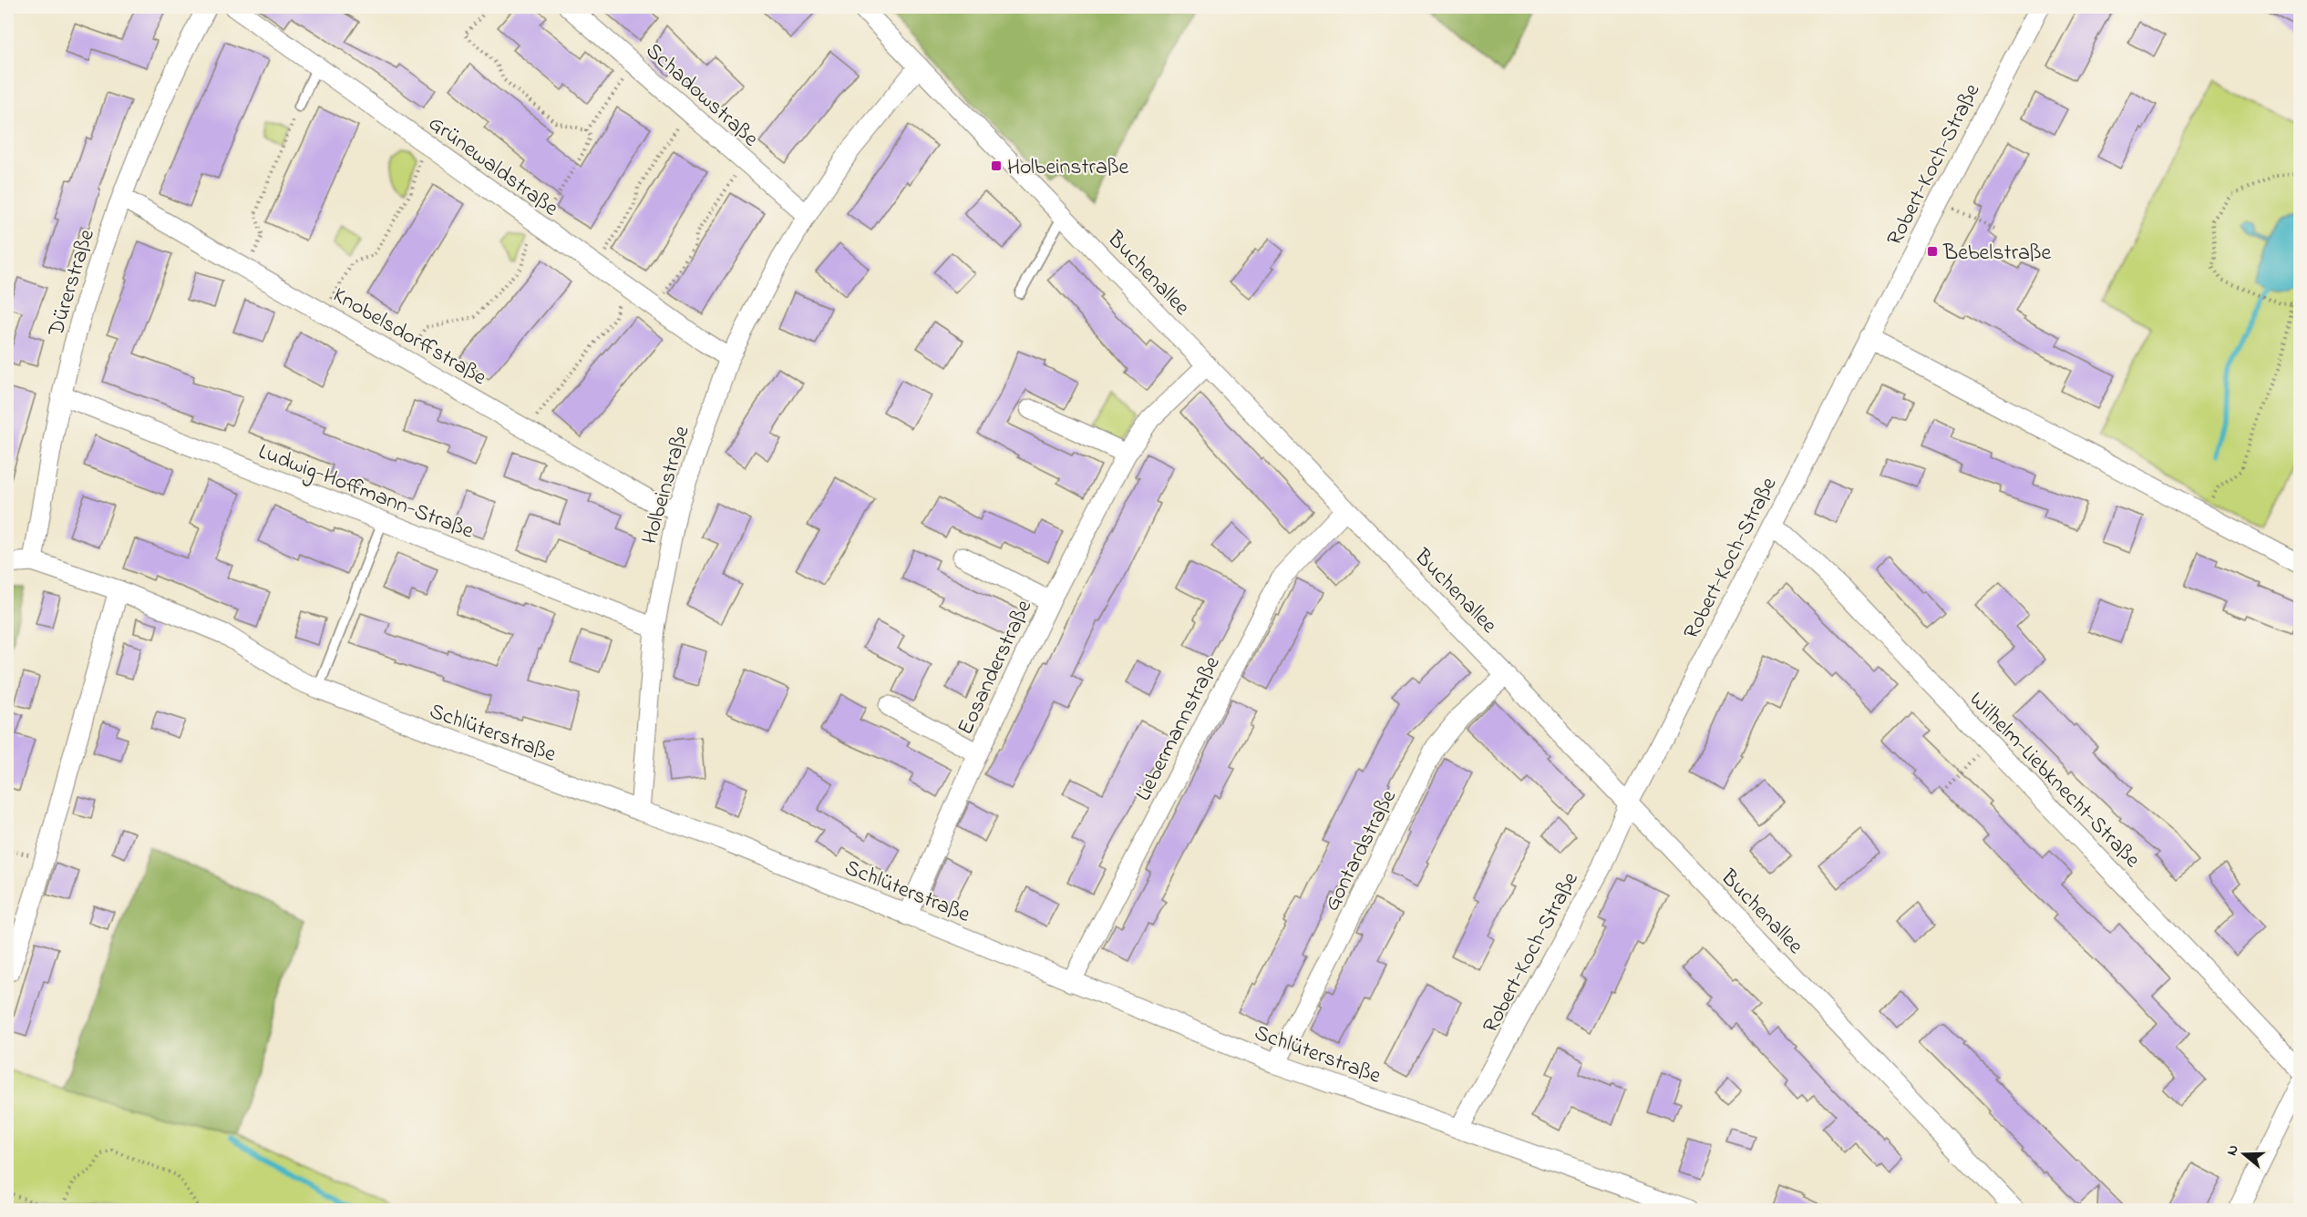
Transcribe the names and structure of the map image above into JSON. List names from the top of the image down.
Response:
{
  "streets": {
    "street": [
      "Schadowstraße",
      "Robert-Koch-Straße",
      "Grünewaldstraße",
      "Buchenallee",
      "Dürerstraße",
      "Knobelsdorffstraße",
      "Holbeinstraße",
      "Ludwig-Hoffmann-Straße",
      "Eosanderstraße",
      "Liebermannstraße",
      "Schlüterstraße",
      "Wilhelm-Liebknecht-Straße",
      "Gontardstraße"
    ]
  },
  "crossings": [
    ["Schadowstraße", "Holbeinstraße"],
    ["Robert-Koch-Straße", "Buchenallee"],
    ["Robert-Koch-Straße", "Schlüterstraße"],
    ["Robert-Koch-Straße", "Wilhelm-Liebknecht-Straße"],
    ["Grünewaldstraße", "Holbeinstraße"],
    ["Buchenallee", "Holbeinstraße"],
    ["Buchenallee", "Eosanderstraße"],
    ["Buchenallee", "Liebermannstraße"],
    ["Buchenallee", "Gontardstraße"],
    ["Dürerstraße", "Knobelsdorffstraße"],
    ["Dürerstraße", "Ludwig-Hoffmann-Straße"],
    ["Dürerstraße", "Schlüterstraße"],
    ["Knobelsdorffstraße", "Holbeinstraße"],
    ["Holbeinstraße", "Ludwig-Hoffmann-Straße"],
    ["Holbeinstraße", "Schlüterstraße"],
    ["Eosanderstraße", "Schlüterstraße"],
    ["Liebermannstraße", "Schlüterstraße"],
    ["Schlüterstraße", "Gontardstraße"]
  ],
  "places": {
    "transit": ["Holbeinstraße", "Bebelstraße"]
  },
  "north": "left"
}
